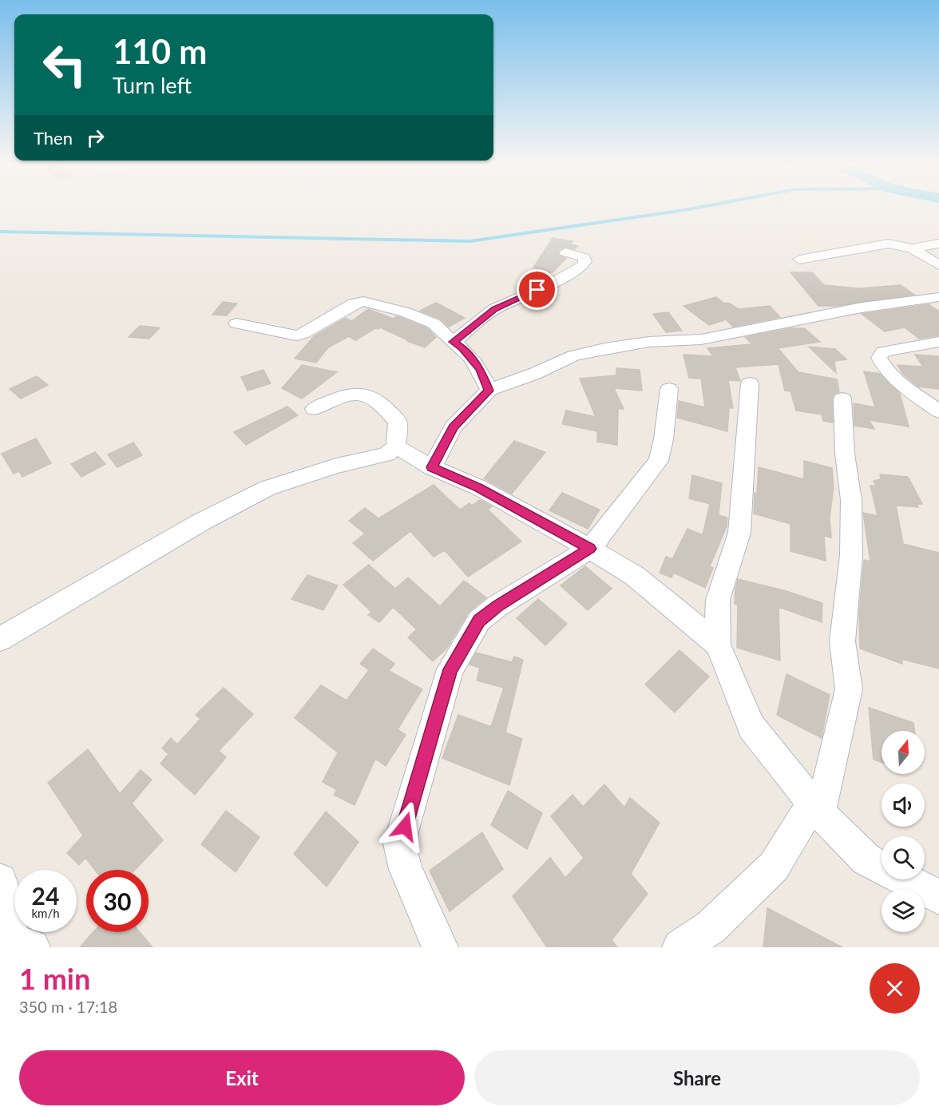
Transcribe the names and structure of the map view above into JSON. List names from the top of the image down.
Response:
{
  "north": "top",
  "page": {
    "turn": ["110 m", "Turn left"],
    "then": "Then",
    "speed": "24 km/h",
    "limit": "30",
    "heading": ["1 min", "350 m · 17:18"],
    "buttons": ["Exit", "Share"]
  }
}
